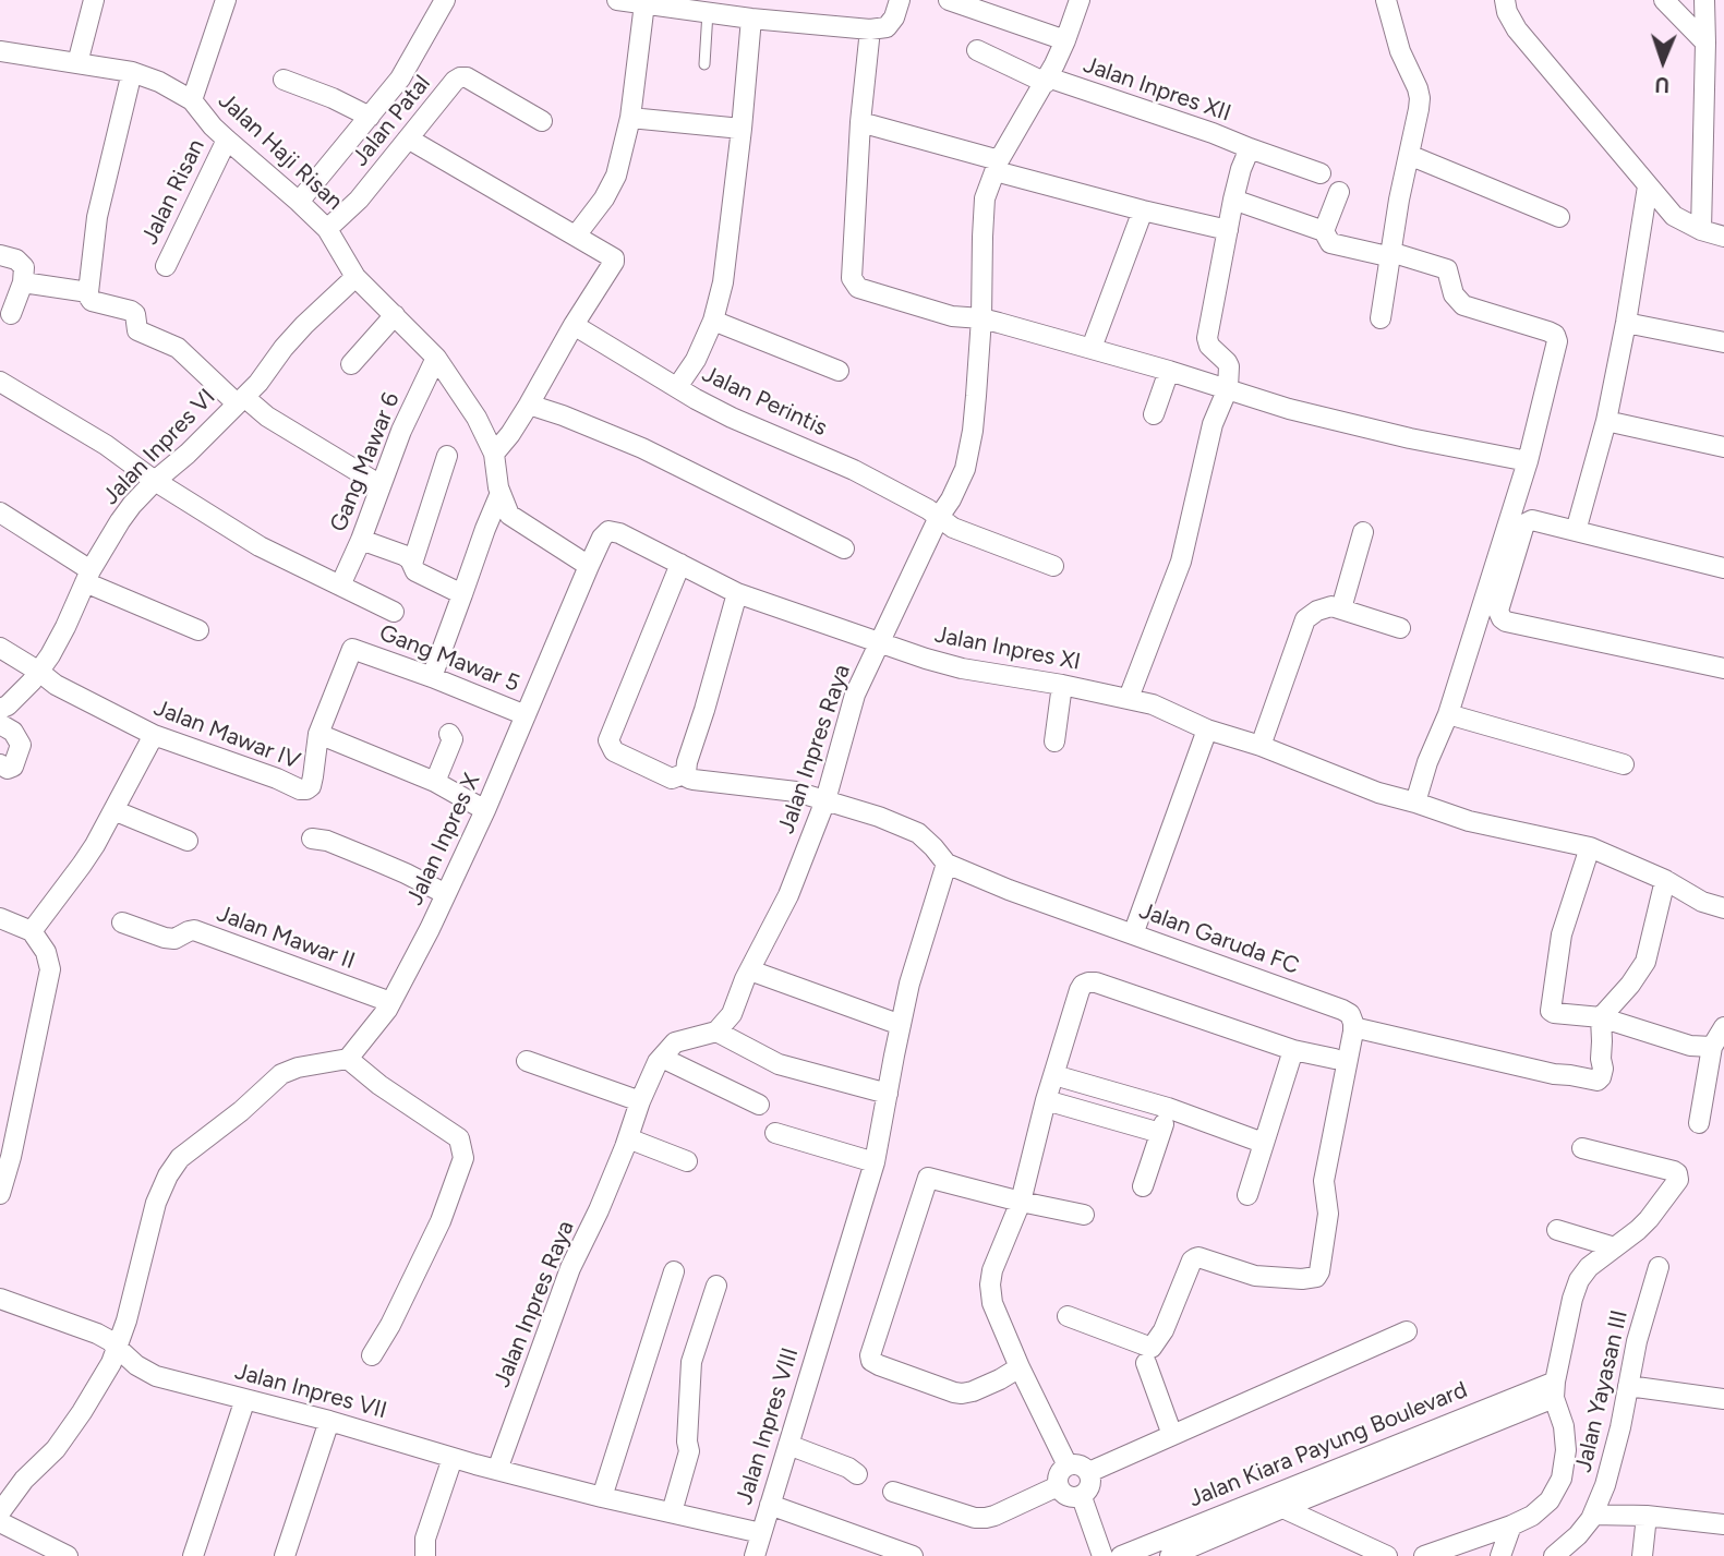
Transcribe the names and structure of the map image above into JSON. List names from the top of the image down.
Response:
{
  "streets": {
    "street": [
      "Jalan Inpres XII",
      "Jalan Patal",
      "Jalan Haji Risan",
      "Jalan Risan",
      "Jalan Perintis",
      "Jalan Inpres VI",
      "Gang Mawar 6",
      "Jalan Inpres XI",
      "Gang Mawar 5",
      "Jalan Mawar IV",
      "Jalan Inpres Raya",
      "Jalan Inpres X",
      "Jalan Mawar II",
      "Jalan Garuda FC",
      "Jalan Inpres VII",
      "Jalan Yayasan III",
      "Jalan Inpres VIII",
      "Jalan Kiara Payung Boulevard"
    ]
  },
  "crossings": [
    ["Jalan Inpres XII", "Jalan Inpres Raya"],
    ["Jalan Patal", "Jalan Haji Risan"],
    ["Jalan Haji Risan", "Jalan Risan"],
    ["Jalan Haji Risan", "Jalan Inpres VI"],
    ["Jalan Haji Risan", "Gang Mawar 6"],
    ["Jalan Haji Risan", "Jalan Inpres X"],
    ["Jalan Perintis", "Jalan Inpres Raya"],
    ["Jalan Inpres VI", "Jalan Mawar IV"],
    ["Jalan Inpres XI", "Jalan Inpres Raya"],
    ["Jalan Inpres XI", "Jalan Inpres X"],
    ["Gang Mawar 5", "Jalan Mawar IV"],
    ["Gang Mawar 5", "Jalan Inpres X"],
    ["Jalan Mawar IV", "Jalan Inpres X"],
    ["Jalan Inpres Raya", "Jalan Inpres X"],
    ["Jalan Inpres Raya", "Jalan Garuda FC"],
    ["Jalan Inpres Raya", "Jalan Inpres VII"],
    ["Jalan Inpres Raya", "Jalan Inpres VIII"],
    ["Jalan Inpres X", "Jalan Mawar II"],
    ["Jalan Inpres X", "Jalan Garuda FC"],
    ["Jalan Garuda FC", "Jalan Inpres VIII"],
    ["Jalan Inpres VII", "Jalan Inpres VIII"]
  ],
  "north": "bottom"
}
